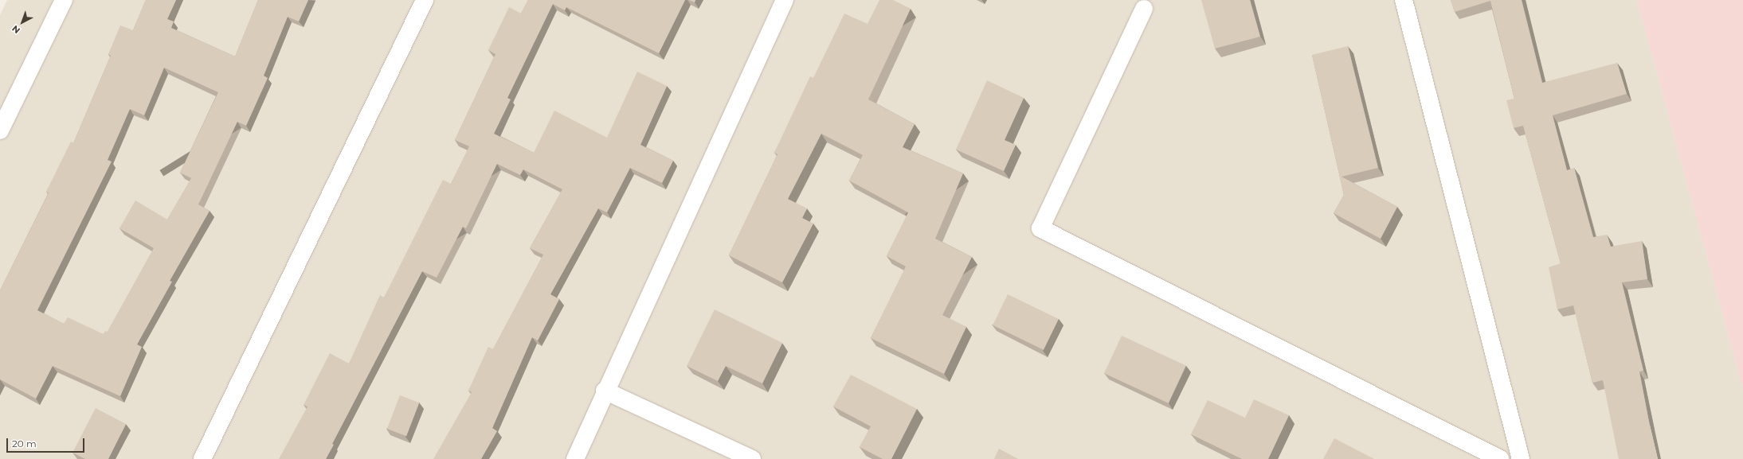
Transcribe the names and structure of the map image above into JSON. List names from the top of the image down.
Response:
{
  "scale_bar": "20 m",
  "north": "bottom left"
}
